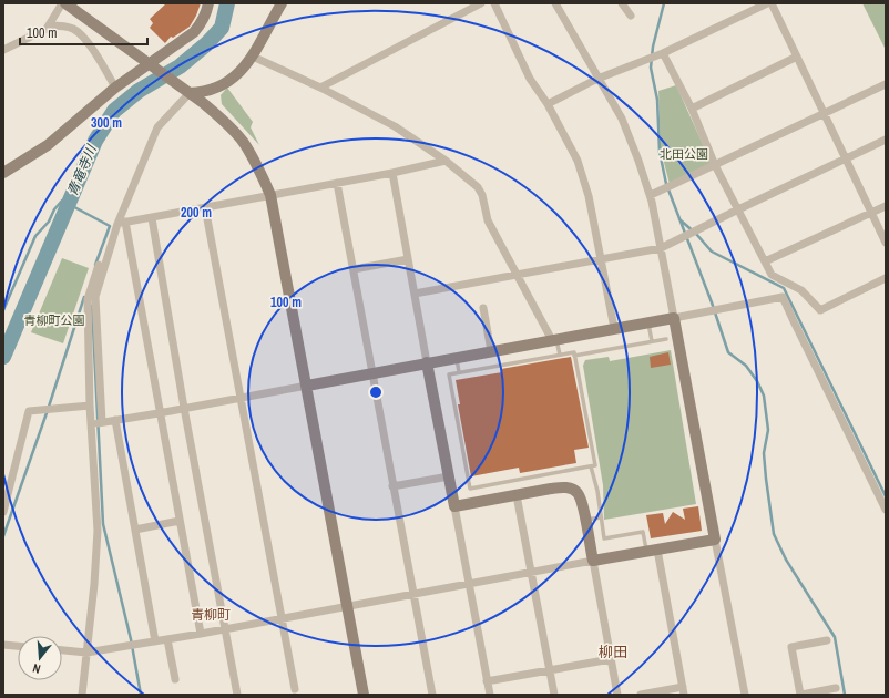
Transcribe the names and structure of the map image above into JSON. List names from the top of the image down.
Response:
{
  "districts": ["青柳町", "柳田"],
  "water": ["青竜寺川"],
  "parks": ["北田公園", "青柳町公園"],
  "scale_bar": "100 m",
  "north": "bottom",
  "rings": ["300 m", "200 m", "100 m"]
}
